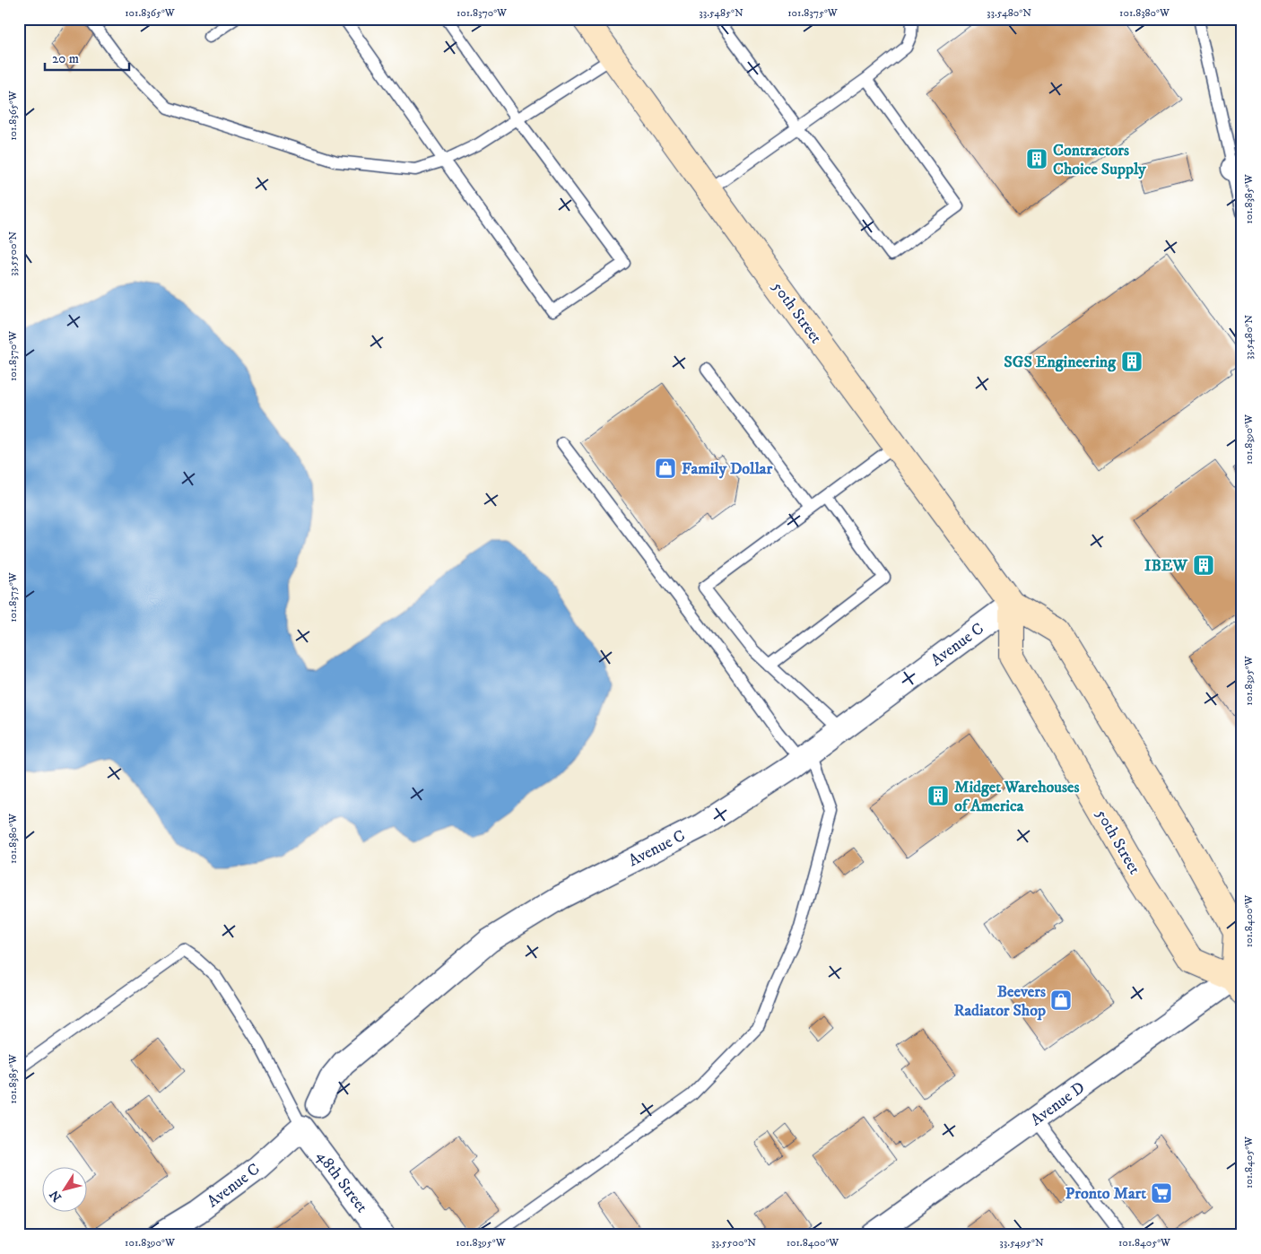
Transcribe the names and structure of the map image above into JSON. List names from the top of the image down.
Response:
{
  "streets": {
    "main road": ["50th Street"],
    "street": ["Avenue C", "Avenue D", "48th Street"]
  },
  "crossings": [
    ["50th Street", "Avenue C"],
    ["50th Street", "Avenue D"],
    ["Avenue C", "48th Street"]
  ],
  "places": {
    "building": [
      "Contractors Choice Supply",
      "SGS Engineering",
      "IBEW",
      "Midget Warehouses of America"
    ],
    "shop": ["Family Dollar", "Beevers Radiator Shop"],
    "supermarket": ["Pronto Mart"]
  },
  "scale_bar": "20 m",
  "north": "bottom left",
  "coordinates": [
    "101.8365°W",
    "101.8370°W",
    "33.5485°N",
    "101.8375°W",
    "33.5480°N",
    "101.8380°W",
    "101.8385°W",
    "33.5500°N",
    "101.8390°W",
    "101.8395°W",
    "101.8400°W",
    "101.8405°W",
    "33.5495°N"
  ]
}
